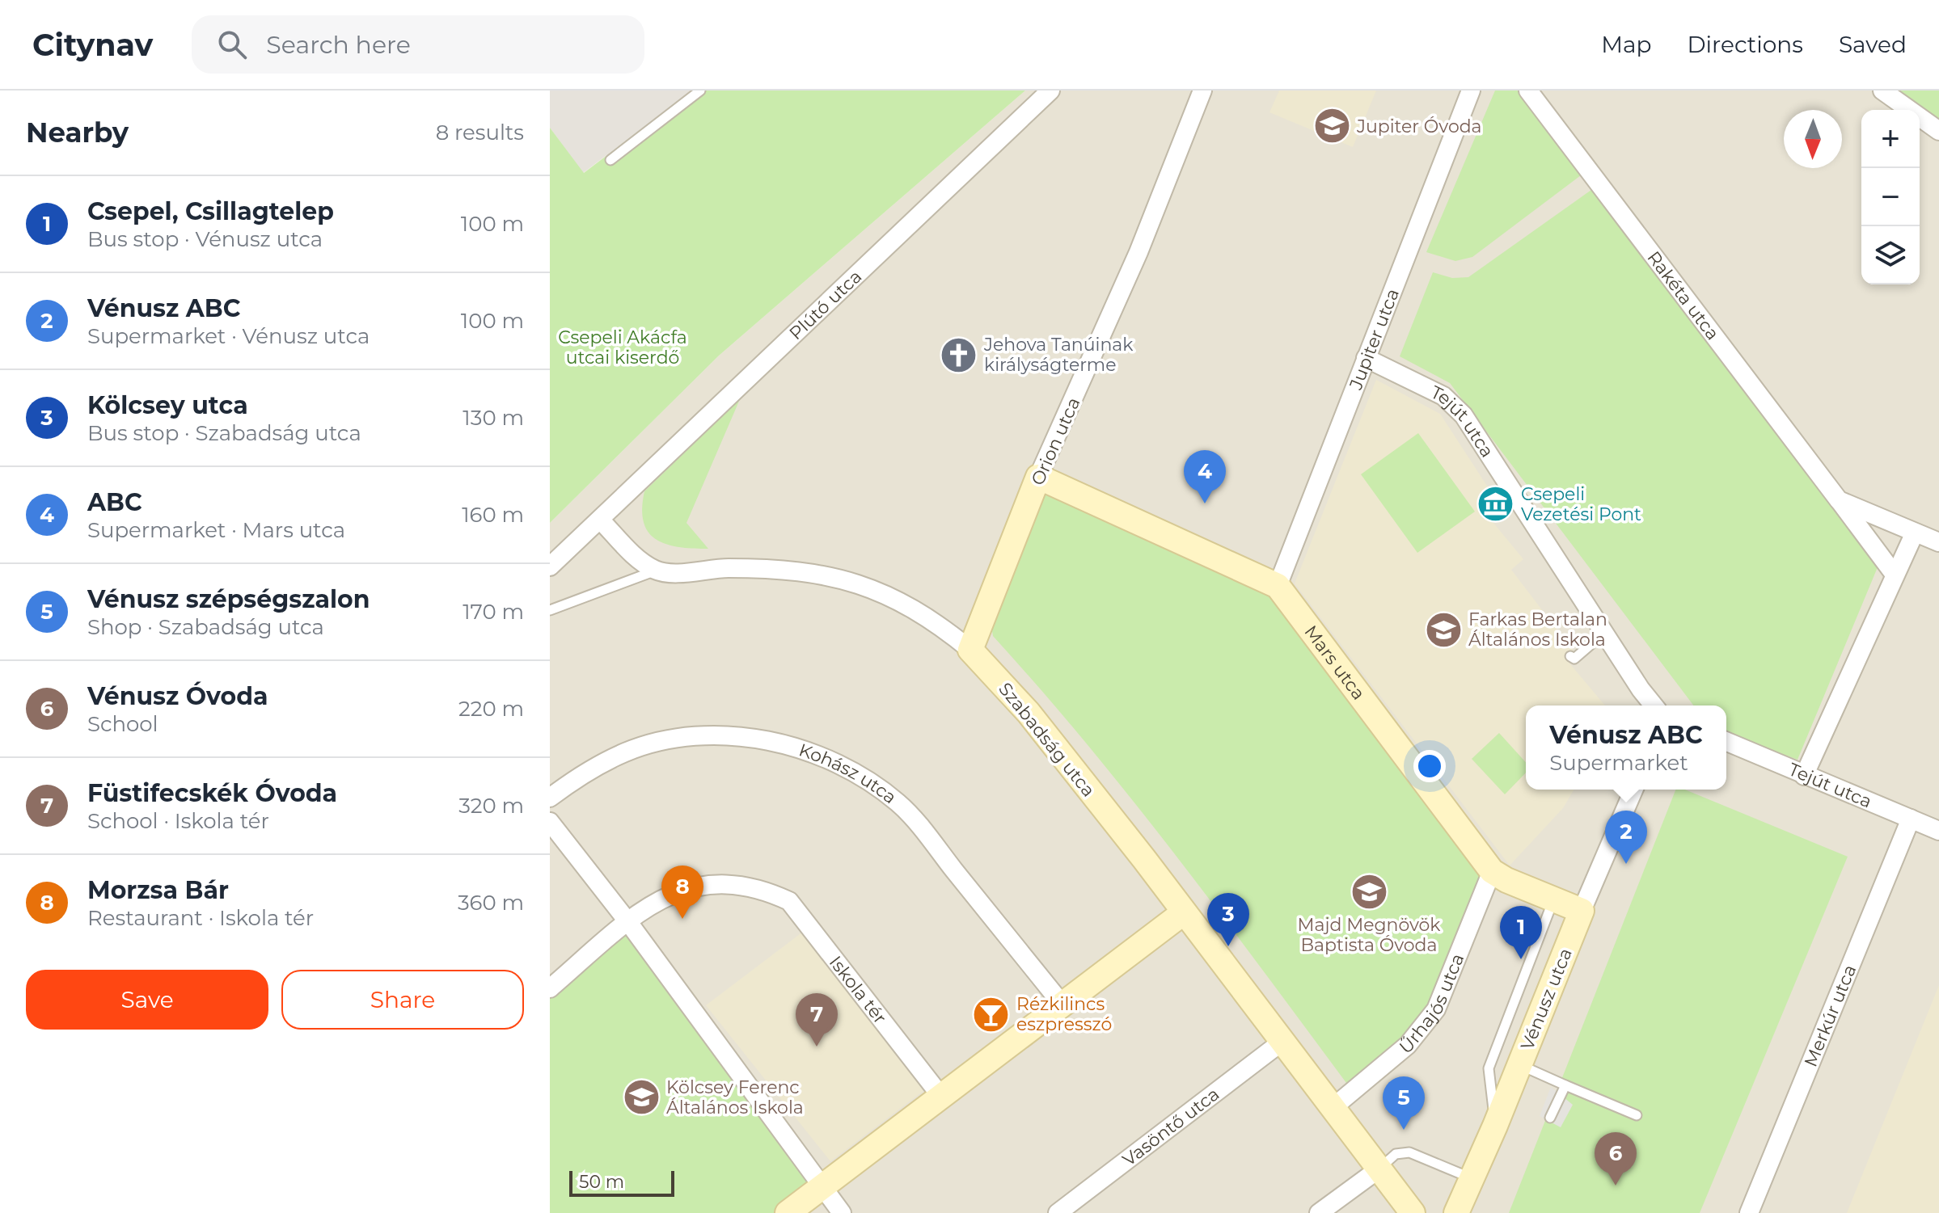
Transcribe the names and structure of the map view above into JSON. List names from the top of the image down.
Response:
{
  "streets": {
    "street": [
      "Rakéta utca",
      "Plútó utca",
      "Jupiter utca",
      "Tejút utca",
      "Orion utca",
      "Mars utca",
      "Szabadság utca",
      "Kohász utca",
      "Iskola tér",
      "Vénusz utca",
      "Űrhajós utca",
      "Merkúr utca",
      "Vasöntő utca"
    ]
  },
  "crossings": [
    ["Jupiter utca", "Tejút utca"],
    ["Jupiter utca", "Mars utca"],
    ["Tejút utca", "Merkúr utca"],
    ["Orion utca", "Mars utca"],
    ["Orion utca", "Szabadság utca"],
    ["Mars utca", "Vénusz utca"],
    ["Mars utca", "Űrhajós utca"],
    ["Szabadság utca", "Űrhajós utca"],
    ["Szabadság utca", "Vasöntő utca"]
  ],
  "parks": ["Csepeli Akácfa utcai kiserdő"],
  "places": {
    "school or university": [
      "Jupiter Óvoda",
      "Farkas Bertalan Általános Iskola",
      "Majd Megnövök Baptista Óvoda",
      "Kölcsey Ferenc Általános Iskola"
    ],
    "church": ["Jehova Tanúinak királyságterme"],
    "museum": ["Csepeli Vezetési Pont"],
    "bar": ["Rézkilincs eszpresszó"]
  },
  "scale_bar": "50 m",
  "north": "bottom",
  "page": {
    "header": "Citynav",
    "search": "Search here",
    "nav": ["Map", "Directions", "Saved"],
    "heading": ["Nearby", "8 results"],
    "map_buttons": ["+", "−"],
    "list": [
      {
        "mark": "1",
        "name": "Csepel, Csillagtelep",
        "note": "Bus stop · Vénusz utca",
        "value": "100 m"
      },
      {
        "mark": "2",
        "name": "Vénusz ABC",
        "note": "Supermarket · Vénusz utca",
        "value": "100 m"
      },
      {
        "mark": "3",
        "name": "Kölcsey utca",
        "note": "Bus stop · Szabadság utca",
        "value": "130 m"
      },
      {
        "mark": "4",
        "name": "ABC",
        "note": "Supermarket · Mars utca",
        "value": "160 m"
      },
      {
        "mark": "5",
        "name": "Vénusz szépségszalon",
        "note": "Shop · Szabadság utca",
        "value": "170 m"
      },
      {
        "mark": "6",
        "name": "Vénusz Óvoda",
        "note": "School",
        "value": "220 m"
      },
      {
        "mark": "7",
        "name": "Füstifecskék Óvoda",
        "note": "School · Iskola tér",
        "value": "320 m"
      },
      {
        "mark": "8",
        "name": "Morzsa Bár",
        "note": "Restaurant · Iskola tér",
        "value": "360 m"
      }
    ],
    "pins": [
      "4",
      "2",
      "8",
      "3",
      "1",
      "7",
      "5",
      "6"
    ],
    "popup": ["Vénusz ABC", "Supermarket"],
    "buttons": ["Save", "Share"],
    "scale": "50 m"
  }
}
